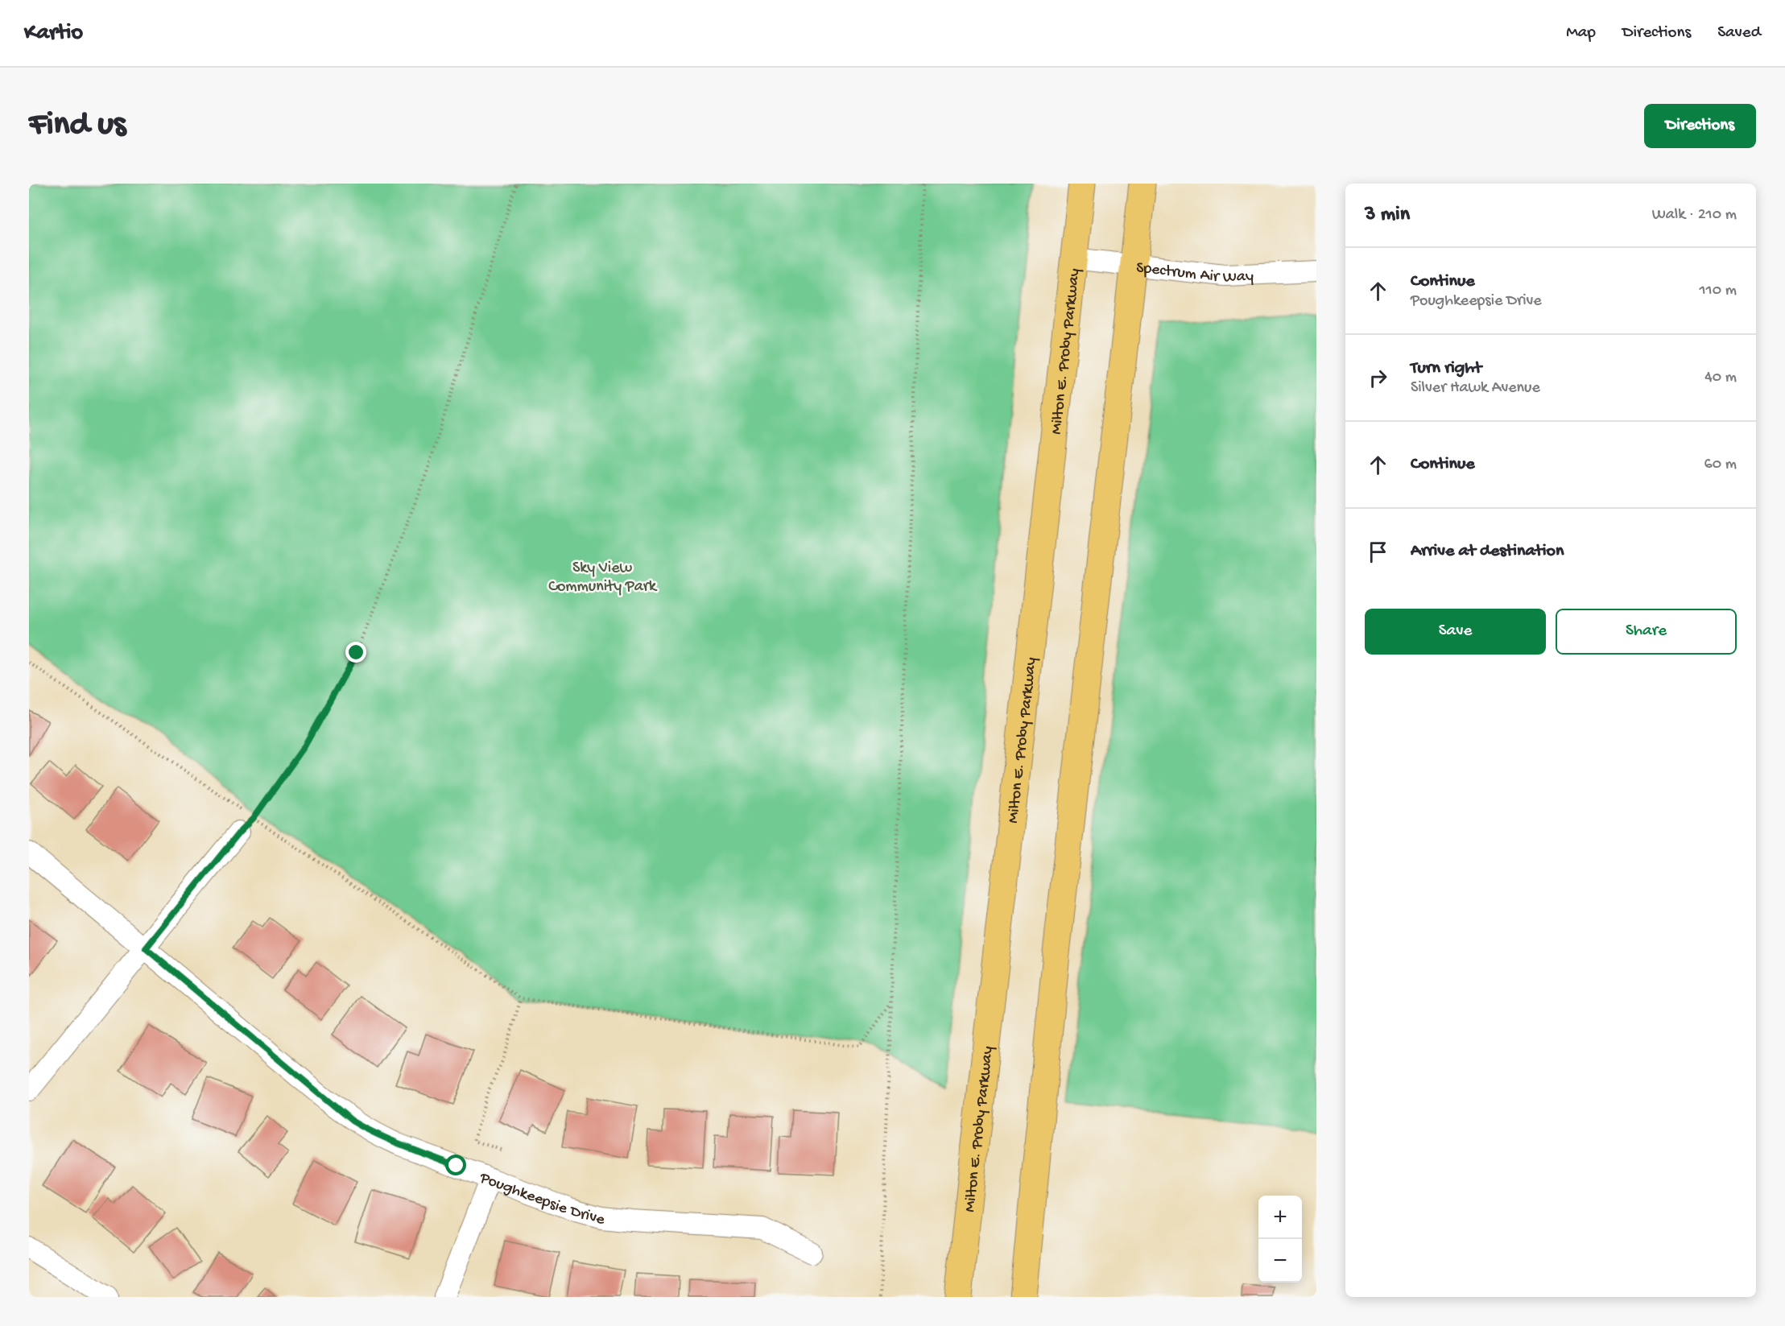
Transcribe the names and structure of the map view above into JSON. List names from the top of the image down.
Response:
{
  "streets": {
    "highway": ["Milton E. Proby Parkway"],
    "street": ["Spectrum Air Way", "Poughkeepsie Drive"]
  },
  "crossings": [
    ["Spectrum Air Way", "Milton E. Proby Parkway"]
  ],
  "parks": ["Sky View Community Park"],
  "page": {
    "header": "Kartio",
    "nav": ["Map", "Directions", "Saved"],
    "buttons": [
      "Directions",
      ["Save", "Share"]
    ],
    "title": "Find us",
    "heading": ["3 min", "Walk · 210 m"],
    "list": [
      ["Continue", "Poughkeepsie Drive", "110 m"],
      ["Turn right", "Silver Hawk Avenue", "40 m"],
      ["Continue", "60 m"],
      "Arrive at destination"
    ],
    "map_buttons": ["+", "−"]
  }
}
